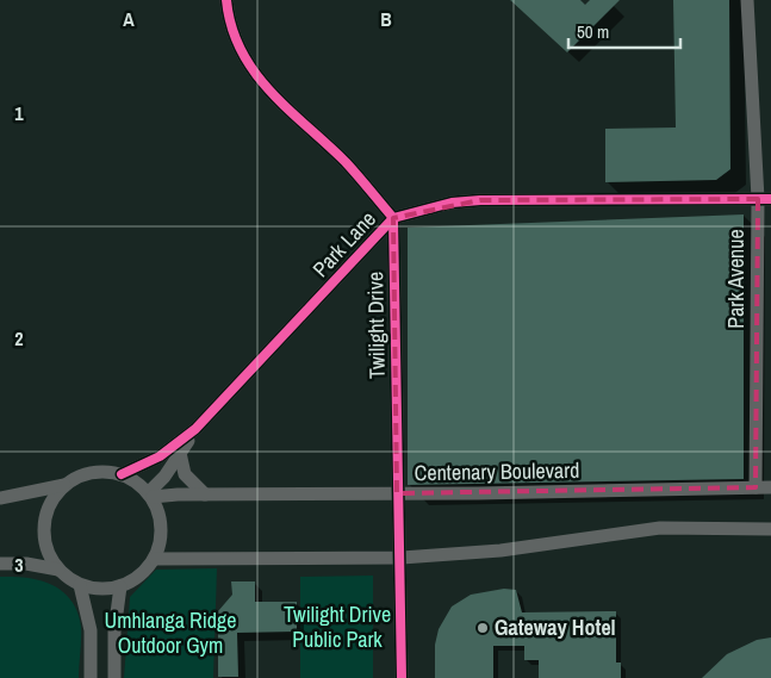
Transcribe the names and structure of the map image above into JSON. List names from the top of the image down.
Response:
{
  "streets": {
    "street": [
      "Park Lane",
      "Park Avenue",
      "Twilight Drive",
      "Centenary Boulevard"
    ]
  },
  "crossings": [
    ["Park Lane", "Park Avenue"],
    ["Park Lane", "Twilight Drive"],
    ["Park Lane", "Centenary Boulevard"],
    ["Park Avenue", "Centenary Boulevard"],
    ["Twilight Drive", "Centenary Boulevard"]
  ],
  "parks": ["Twilight Drive Public Park", "Umhlanga Ridge Outdoor Gym"],
  "places": ["Gateway Hotel"],
  "scale_bar": "50 m",
  "grid": {
    "columns": ["A", "B"],
    "rows": ["1", "2", "3"]
  }
}
